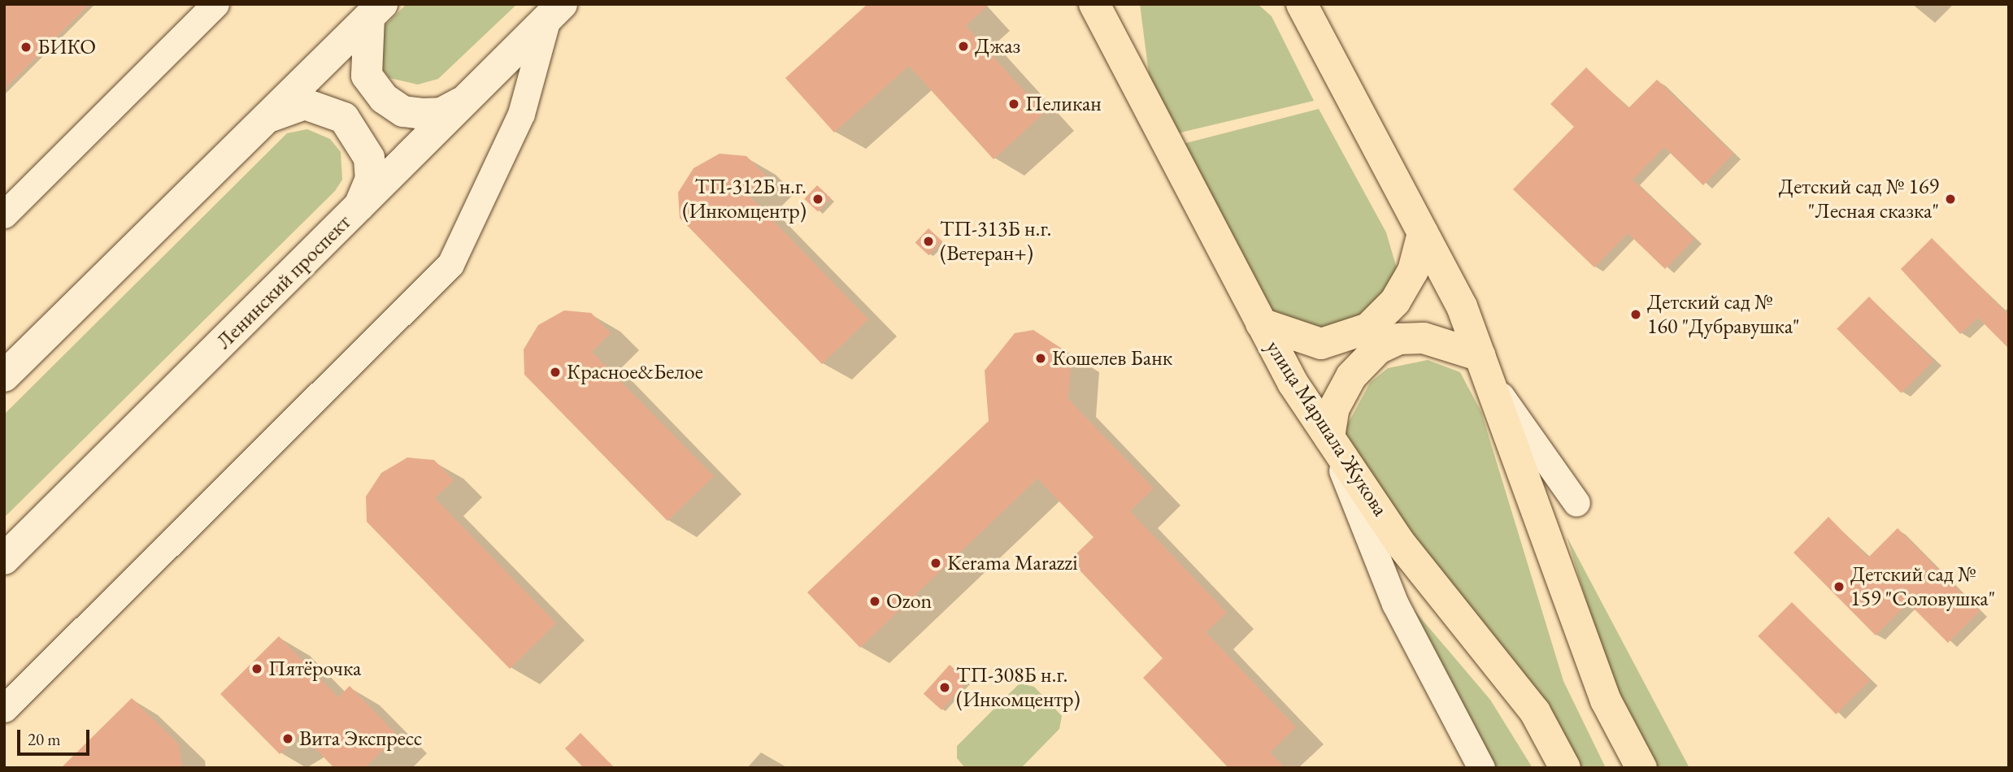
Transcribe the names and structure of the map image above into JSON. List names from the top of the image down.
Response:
{
  "streets": {
    "main road": ["Ленинский проспект", "улица Маршала Жукова"]
  },
  "places": [
    "Джаз",
    "БИКО",
    "Пеликан",
    "ТП-312Б н.г. (Инкомцентр)",
    "Детский сад № 169 \"Лесная сказка\"",
    "ТП-313Б н.г. (Ветеран+)",
    "Детский сад № 160 \"Дубравушка\"",
    "Кошелев Банк",
    "Красное&Белое",
    "Kerama Marazzi",
    "Детский сад № 159 \"Соловушка\"",
    "Ozon",
    "Пятёрочка",
    "ТП-308Б н.г. (Инкомцентр)",
    "Вита Экспресс"
  ],
  "scale_bar": "20 m"
}
